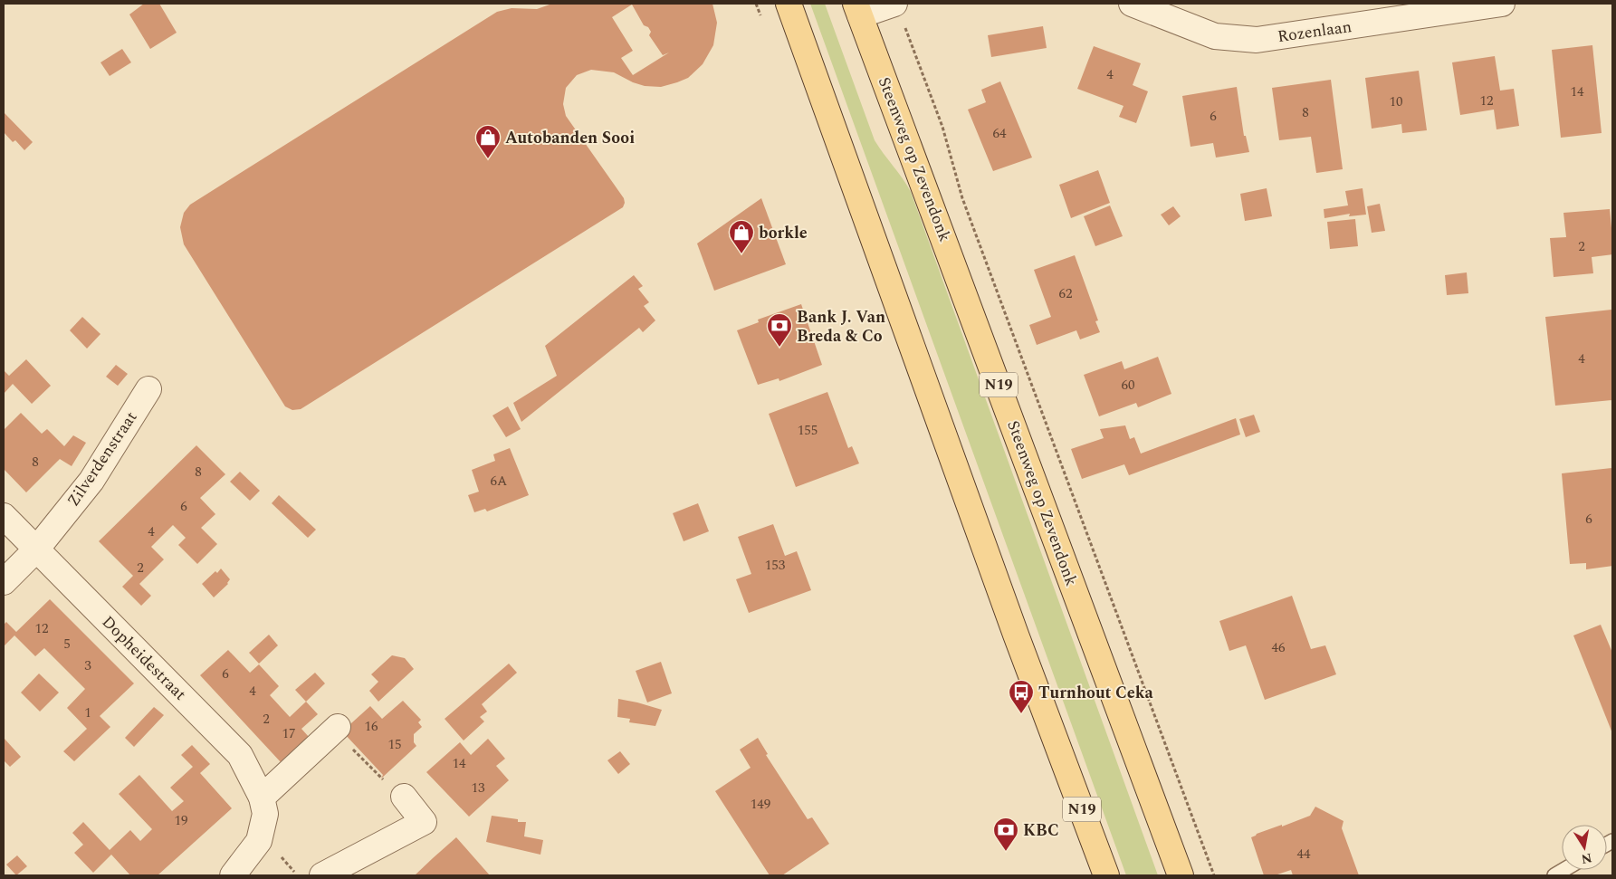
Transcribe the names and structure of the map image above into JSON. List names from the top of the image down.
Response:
{
  "streets": {
    "main road": ["Steenweg op Zevendonk", "N19"],
    "street": ["Rozenlaan", "Zilverdenstraat", "Dopheidestraat"]
  },
  "crossings": [
    ["Zilverdenstraat", "Dopheidestraat"]
  ],
  "places": {
    "shop": ["Autobanden Sooi", "borkle"],
    "bank": ["Bank J. Van Breda & Co", "KBC"],
    "bus stop": ["Turnhout Ceka"]
  },
  "house_numbers": [
    "4",
    "14",
    "12",
    "10",
    "8",
    "6",
    "64",
    "2",
    "62",
    "4",
    "60",
    "155",
    "8",
    "8",
    "6A",
    "6",
    "6",
    "4",
    "153",
    "2",
    "12",
    "5",
    "46",
    "3",
    "6",
    "4",
    "1",
    "2",
    "16",
    "17",
    "15",
    "14",
    "13",
    "149",
    "19",
    "44"
  ],
  "north": "bottom"
}
